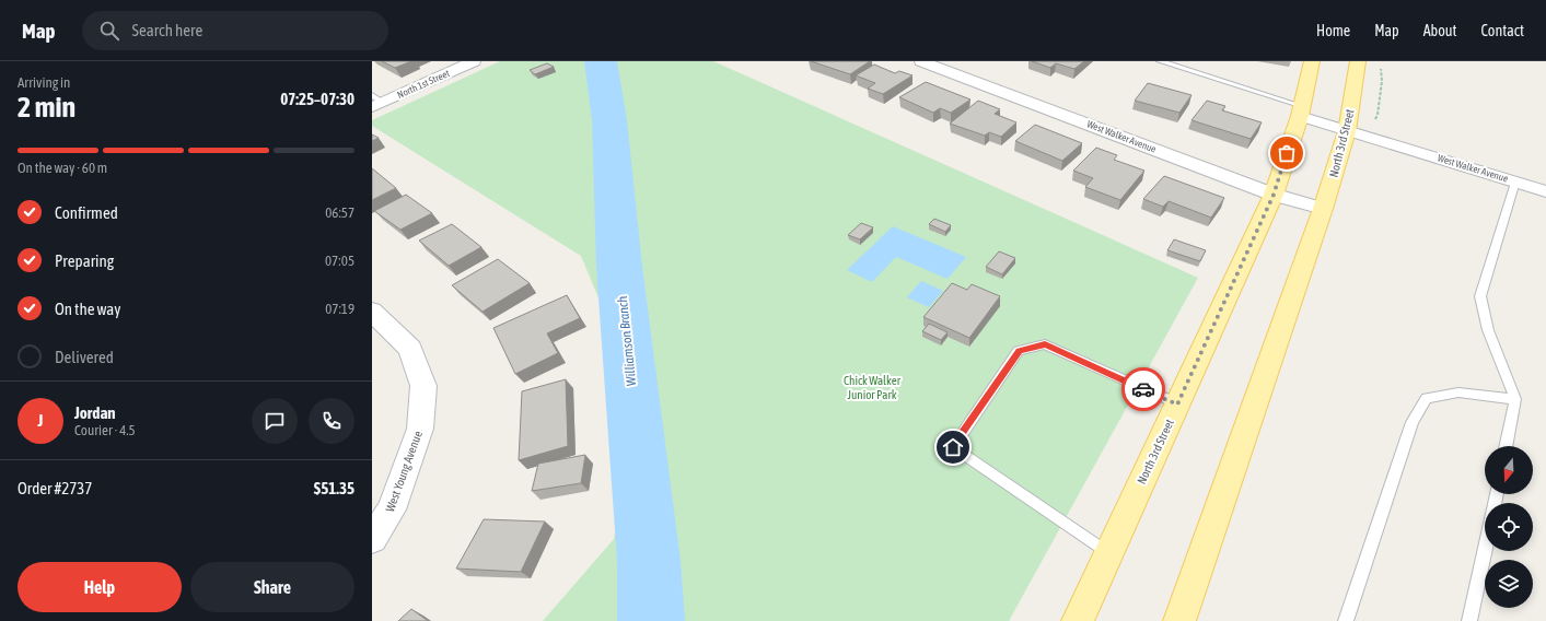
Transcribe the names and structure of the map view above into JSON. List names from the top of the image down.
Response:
{
  "streets": {
    "main road": ["North 3rd Street"],
    "street": ["North 1st Street", "West Walker Avenue", "West Young Avenue"]
  },
  "crossings": [
    ["West Walker Avenue", "North 3rd Street"]
  ],
  "water": ["Williamson Branch"],
  "parks": ["Chick Walker Junior Park"],
  "north": "bottom",
  "page": {
    "header": "Map",
    "search": "Search here",
    "nav": [
      "Home",
      "Map",
      "About",
      "Contact"
    ],
    "heading": ["2 min", "Arriving in", "07:25–07:30"],
    "panel": [
      "Jordan",
      "Courier · 4.5",
      "Order #2737",
      "$51.35"
    ],
    "bar": "On the way · 60 m",
    "list": [
      ["Confirmed", "06:57"],
      ["Preparing", "07:05"],
      ["On the way", "07:19"],
      "Delivered"
    ],
    "round": "J",
    "buttons": ["Help", "Share"]
  }
}
